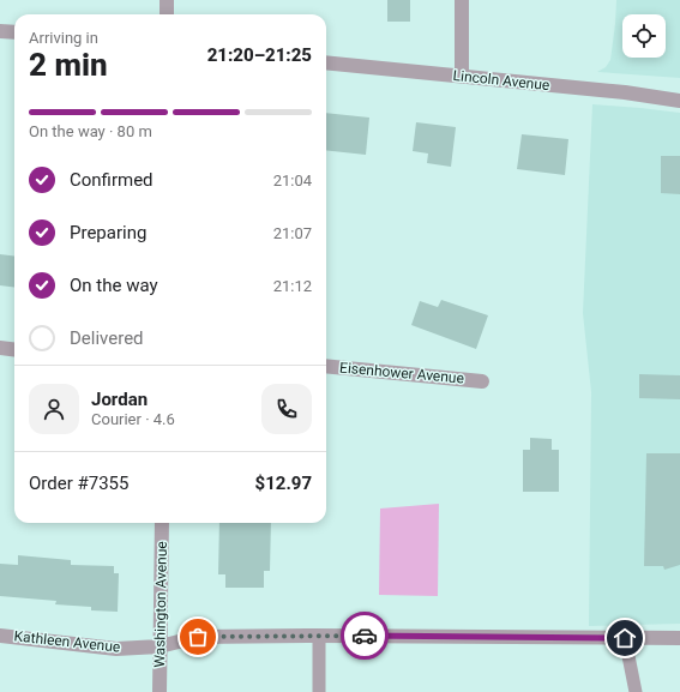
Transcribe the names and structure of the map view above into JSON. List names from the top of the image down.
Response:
{
  "streets": {
    "street": [
      "Lincoln Avenue",
      "Eisenhower Avenue",
      "Washington Avenue",
      "Kathleen Avenue"
    ]
  },
  "crossings": [
    ["Washington Avenue", "Kathleen Avenue"]
  ],
  "page": {
    "heading": ["2 min", "Arriving in", "21:20–21:25"],
    "panel": [
      "Jordan",
      "Courier · 4.6",
      "Order #7355",
      "$12.97"
    ],
    "bar": "On the way · 80 m",
    "list": [
      ["Confirmed", "21:04"],
      ["Preparing", "21:07"],
      ["On the way", "21:12"],
      "Delivered"
    ]
  }
}
